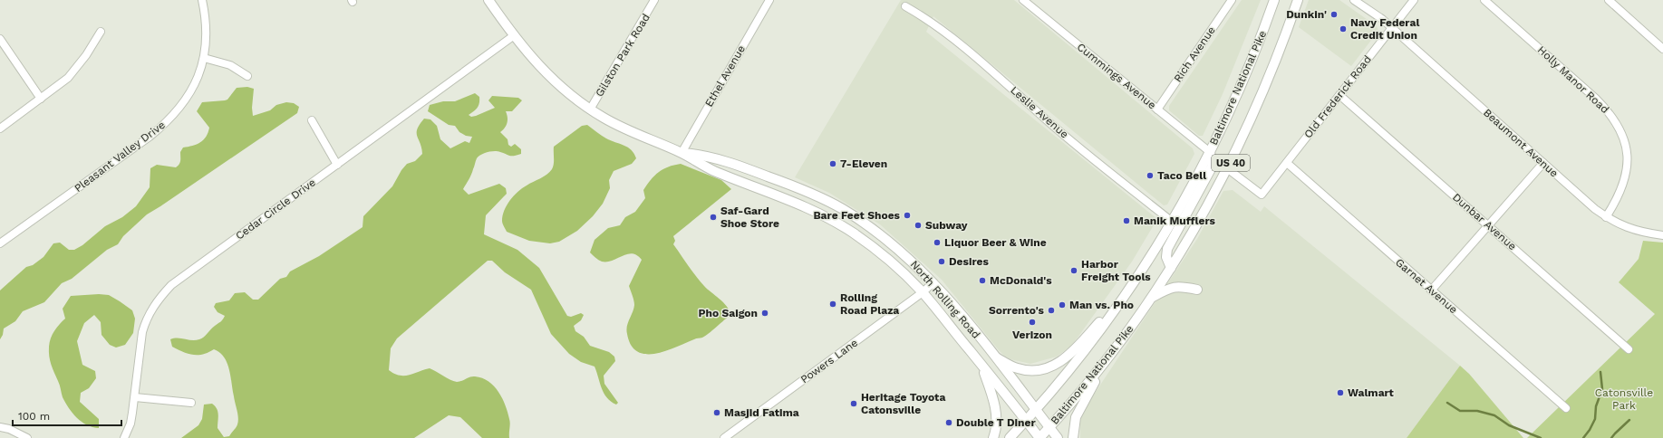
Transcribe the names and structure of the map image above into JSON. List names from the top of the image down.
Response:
{
  "streets": {
    "main road": ["Baltimore National Pike", "US 40", "North Rolling Road"],
    "street": [
      "Rich Avenue",
      "Gilston Park Road",
      "Ethel Avenue",
      "Cummings Avenue",
      "Holly Manor Road",
      "Old Frederick Road",
      "Leslie Avenue",
      "Beaumont Avenue",
      "Pleasant Valley Drive",
      "Cedar Circle Drive",
      "Dunbar Avenue",
      "Garnet Avenue",
      "Powers Lane"
    ]
  },
  "crossings": [
    ["Rich Avenue", "Cummings Avenue"],
    ["Gilston Park Road", "North Rolling Road"],
    ["Ethel Avenue", "North Rolling Road"],
    ["Cummings Avenue", "Baltimore National Pike"],
    ["Holly Manor Road", "Beaumont Avenue"],
    ["Baltimore National Pike", "Old Frederick Road"],
    ["Baltimore National Pike", "Leslie Avenue"],
    ["Baltimore National Pike", "North Rolling Road"],
    ["Old Frederick Road", "Beaumont Avenue"],
    ["Old Frederick Road", "Dunbar Avenue"],
    ["Old Frederick Road", "Garnet Avenue"],
    ["Cedar Circle Drive", "North Rolling Road"],
    ["North Rolling Road", "Powers Lane"]
  ],
  "parks": ["Catonsville Park"],
  "places": [
    "Dunkin'",
    "Navy Federal Credit Union",
    "7-Eleven",
    "Taco Bell",
    "Bare Feet Shoes",
    "Saf-Gard Shoe Store",
    "Manik Mufflers",
    "Subway",
    "Liquor Beer & Wine",
    "Desires",
    "Harbor Freight Tools",
    "McDonald's",
    "Rolling Road Plaza",
    "Man vs. Pho",
    "Sorrento's",
    "Pho Saigon",
    "Verizon",
    "Walmart",
    "Heritage Toyota Catonsville",
    "Masjid Fatima",
    "Double T Diner"
  ],
  "scale_bar": "100 m"
}
